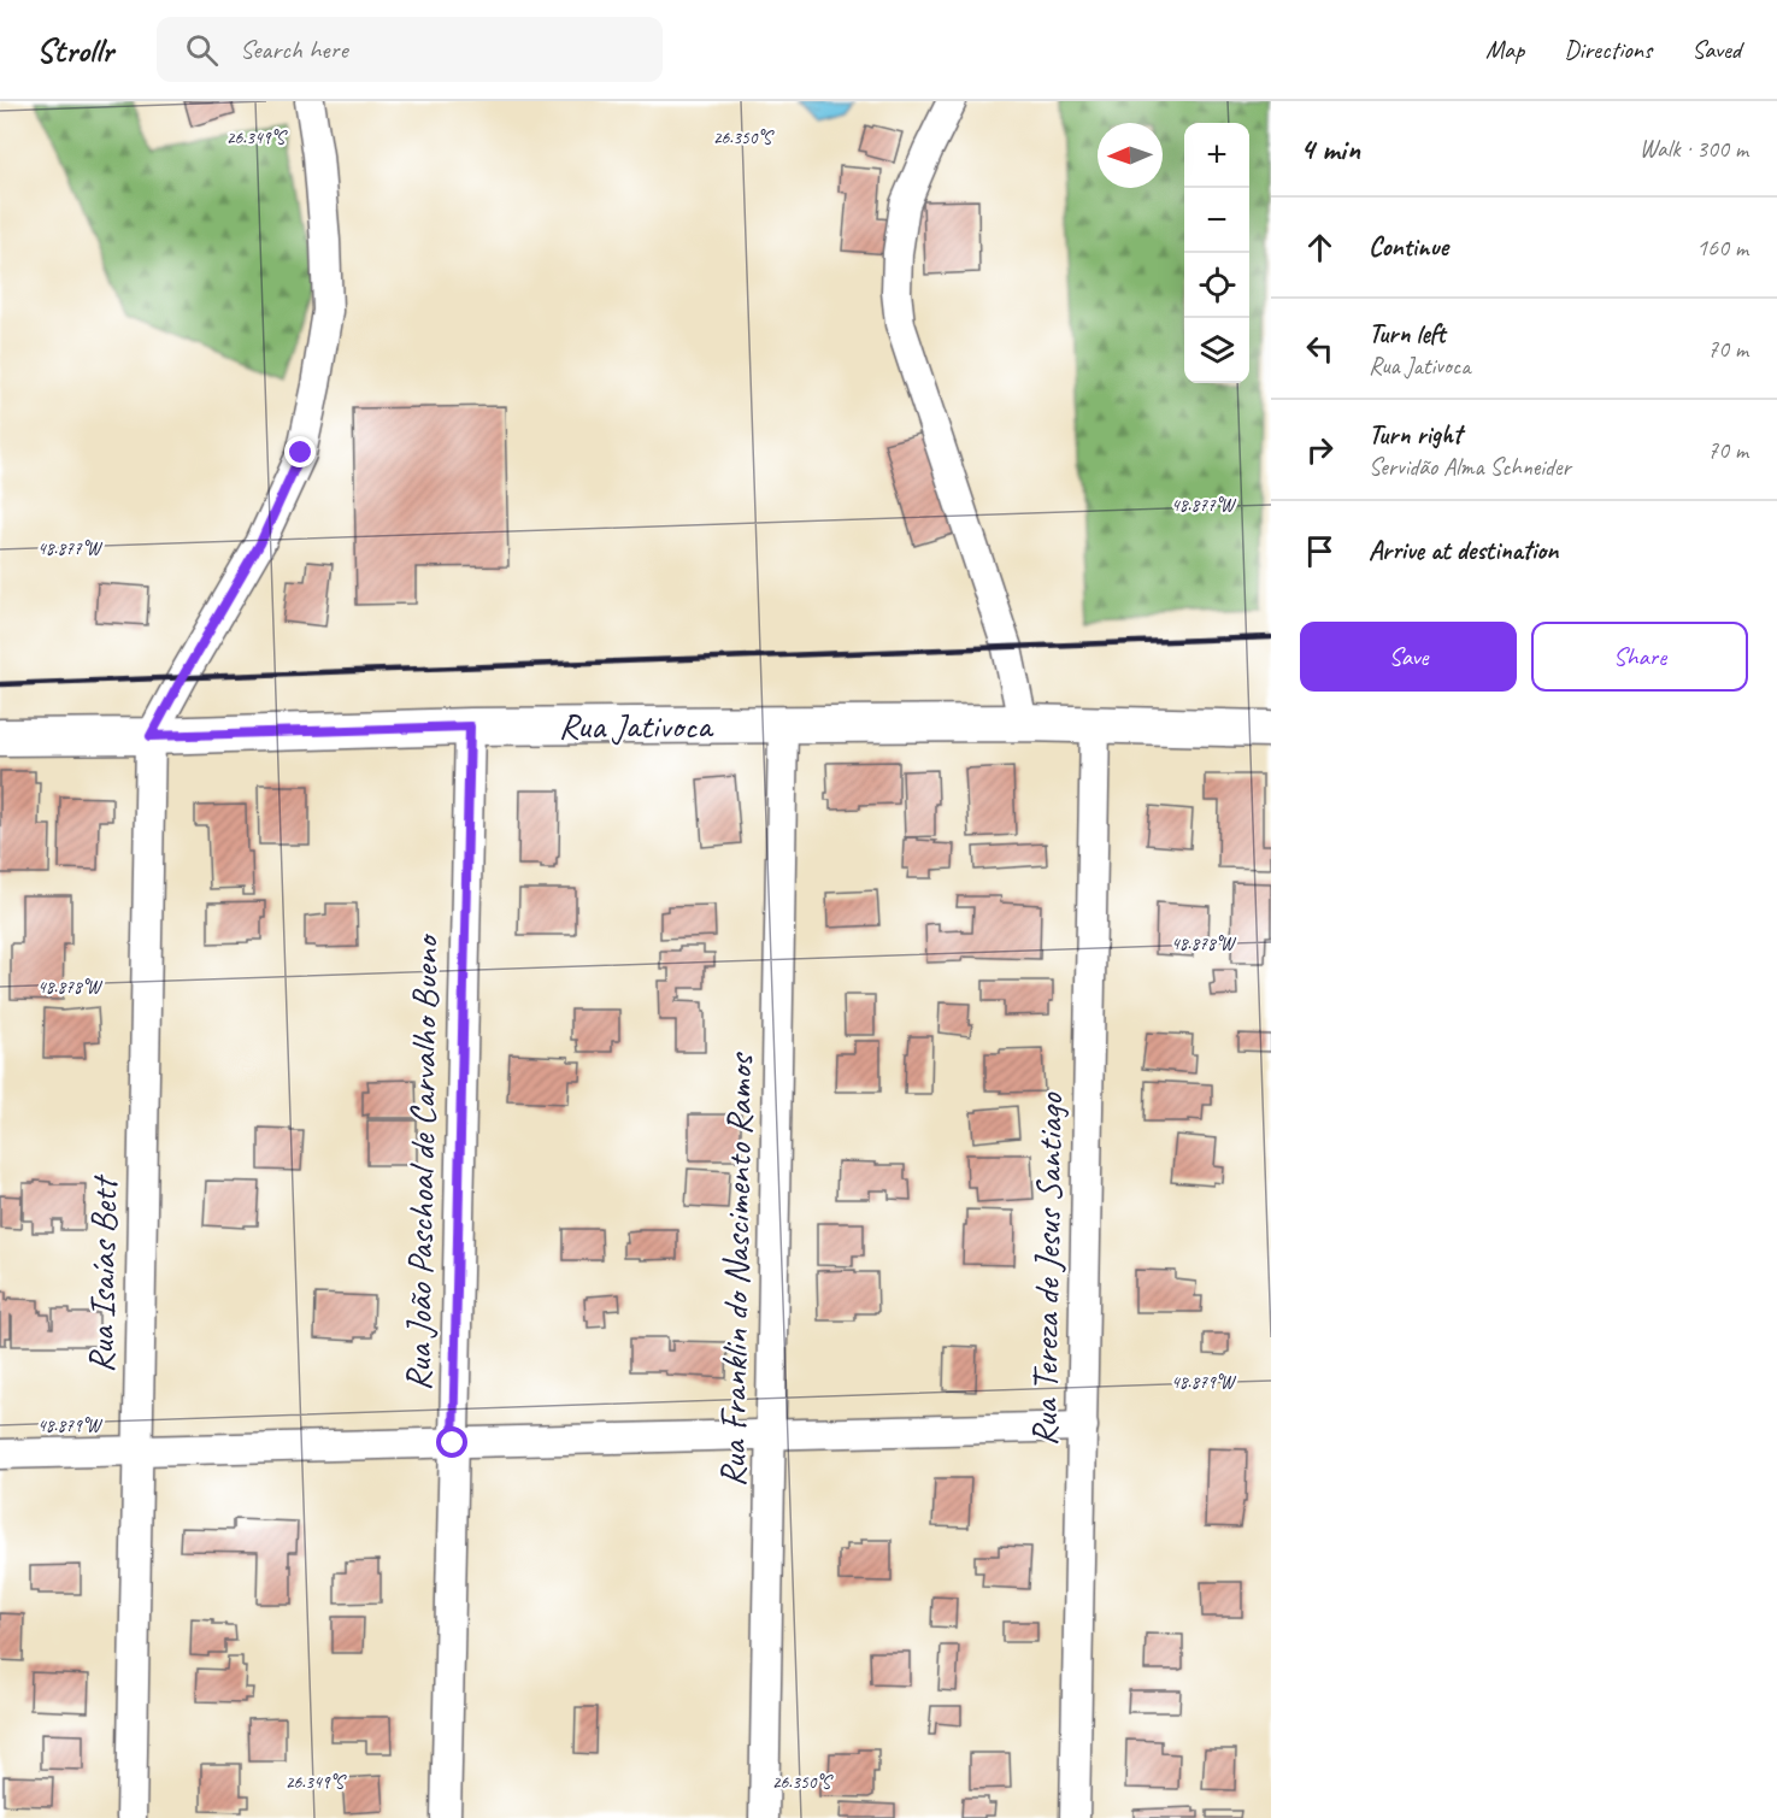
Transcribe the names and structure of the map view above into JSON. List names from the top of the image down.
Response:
{
  "streets": {
    "street": [
      "Rua Jativoca",
      "Rua João Paschoal de Carvalho Bueno",
      "Rua Tereza de Jesus Santiago",
      "Rua Franklin do Nascimento Ramos",
      "Rua Isaías Bett"
    ]
  },
  "crossings": [
    ["Rua Jativoca", "Rua João Paschoal de Carvalho Bueno"],
    ["Rua Jativoca", "Rua Tereza de Jesus Santiago"],
    ["Rua Jativoca", "Rua Franklin do Nascimento Ramos"],
    ["Rua Jativoca", "Rua Isaías Bett"]
  ],
  "north": "left",
  "page": {
    "header": "Strollr",
    "search": "Search here",
    "nav": ["Map", "Directions", "Saved"],
    "heading": ["4 min", "Walk · 300 m"],
    "map_buttons": ["+", "−"],
    "list": [
      ["Continue", "160 m"],
      ["Turn left", "Rua Jativoca", "70 m"],
      ["Turn right", "Servidão Alma Schneider", "70 m"],
      "Arrive at destination"
    ],
    "buttons": ["Save", "Share"]
  },
  "coordinates": [
    "26.349°S",
    "26.350°S",
    "48.877°W",
    "48.878°W",
    "48.879°W"
  ]
}
